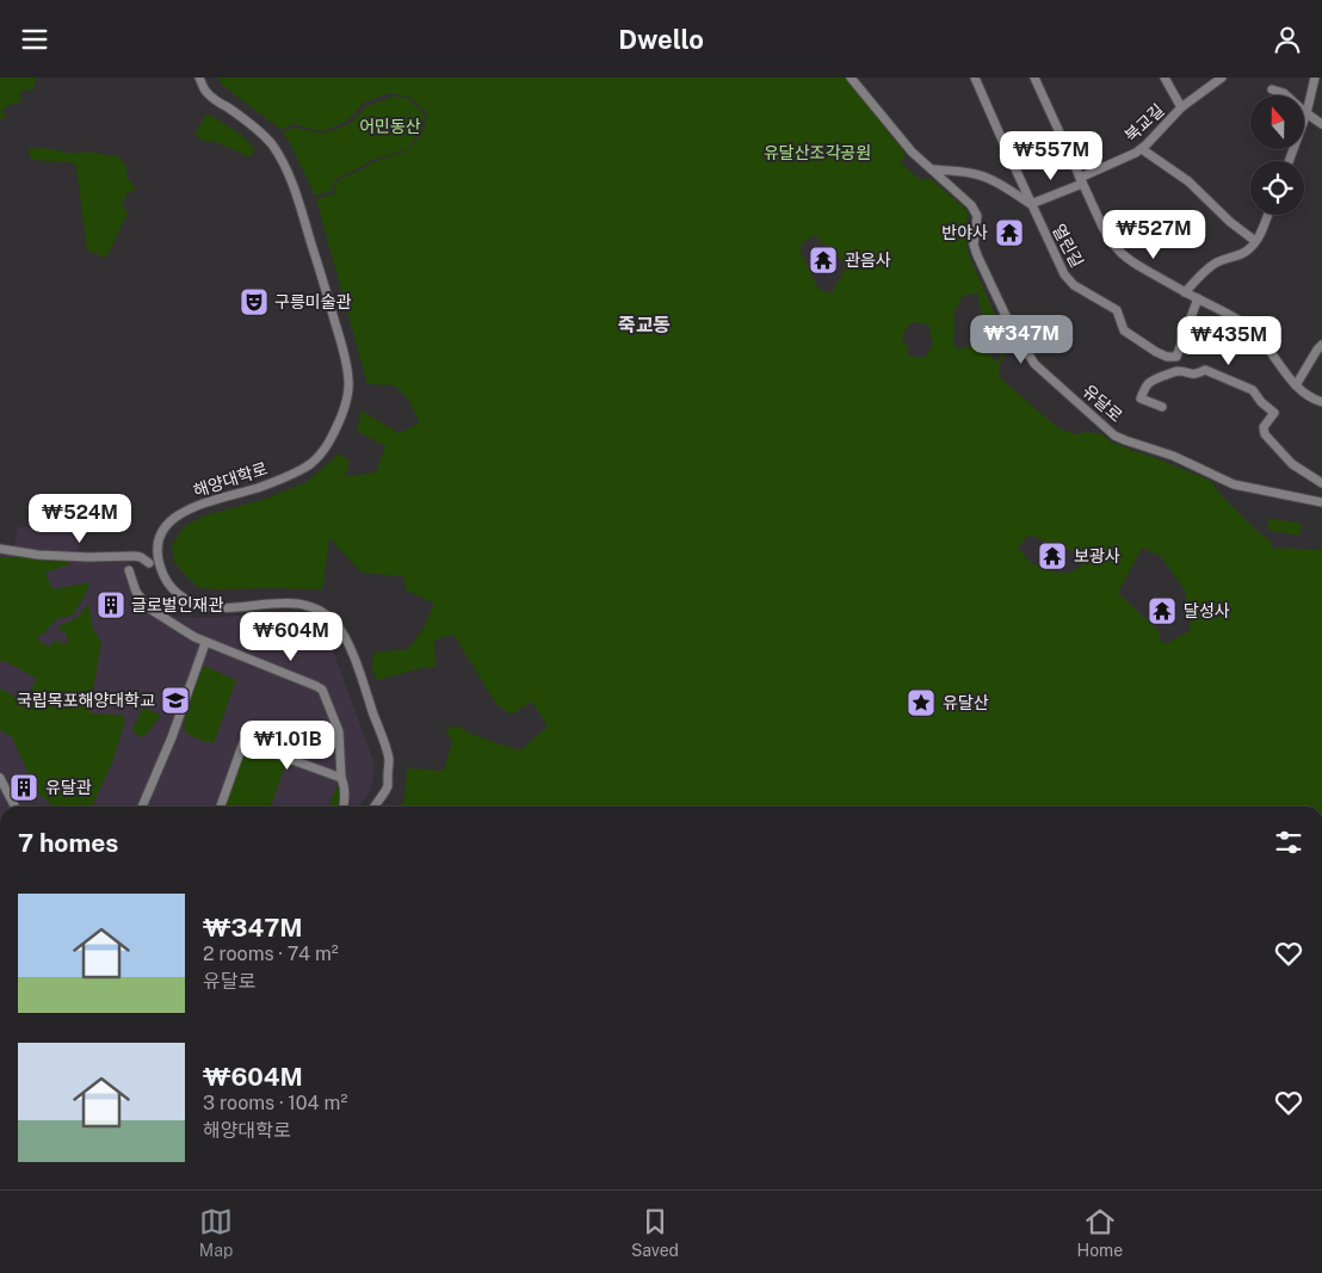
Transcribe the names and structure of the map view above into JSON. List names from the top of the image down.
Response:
{
  "streets": {
    "street": [
      "북교길",
      "열린길",
      "유달로",
      "해양대학로"
    ]
  },
  "crossings": [
    ["북교길", "열린길"]
  ],
  "districts": ["죽교동"],
  "parks": ["어민동산", "유달산조각공원"],
  "places": {
    "temple": [
      "반야사",
      "관음사",
      "보광사",
      "달성사"
    ],
    "theatre": ["구릉미술관"],
    "building": ["글로벌인재관", "유달관"],
    "school or university": ["국립목포해양대학교"],
    "place": ["유달산"]
  },
  "north": "top",
  "page": {
    "header": "Dwello",
    "price": [
      "₩557M",
      "₩527M",
      "₩347M",
      "₩435M",
      "₩524M",
      "₩604M",
      "₩1.01B"
    ],
    "heading": "7 homes",
    "list": [
      {
        "name": "₩347M",
        "note": "2 rooms · 74 m² · 유달로"
      },
      {
        "name": "₩604M",
        "note": "3 rooms · 104 m² · 해양대학로"
      }
    ],
    "tabs": ["Map", "Saved", "Home"]
  }
}
